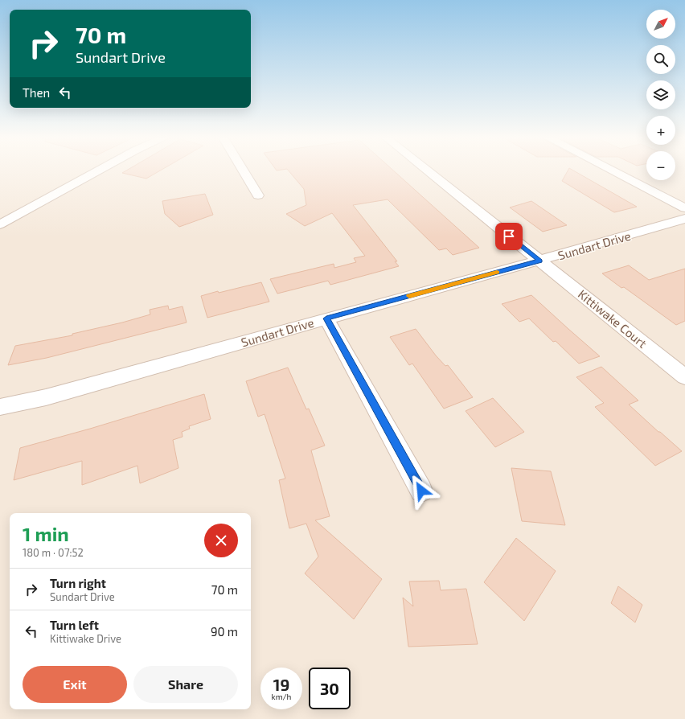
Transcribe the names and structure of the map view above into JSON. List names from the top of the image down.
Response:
{
  "streets": {
    "street": ["Sundart Drive", "Kittiwake Court"]
  },
  "crossings": [
    ["Sundart Drive", "Kittiwake Court"]
  ],
  "north": "top right",
  "page": {
    "map_buttons": ["+", "−"],
    "turn": ["70 m", "Sundart Drive"],
    "then": "Then",
    "heading": ["1 min", "180 m · 07:52"],
    "list": [
      {
        "name": "Turn right",
        "note": "Sundart Drive",
        "value": "70 m"
      },
      {
        "name": "Turn left",
        "note": "Kittiwake Drive",
        "value": "90 m"
      }
    ],
    "buttons": ["Exit", "Share"],
    "speed": "19 km/h",
    "limit": "30"
  }
}
